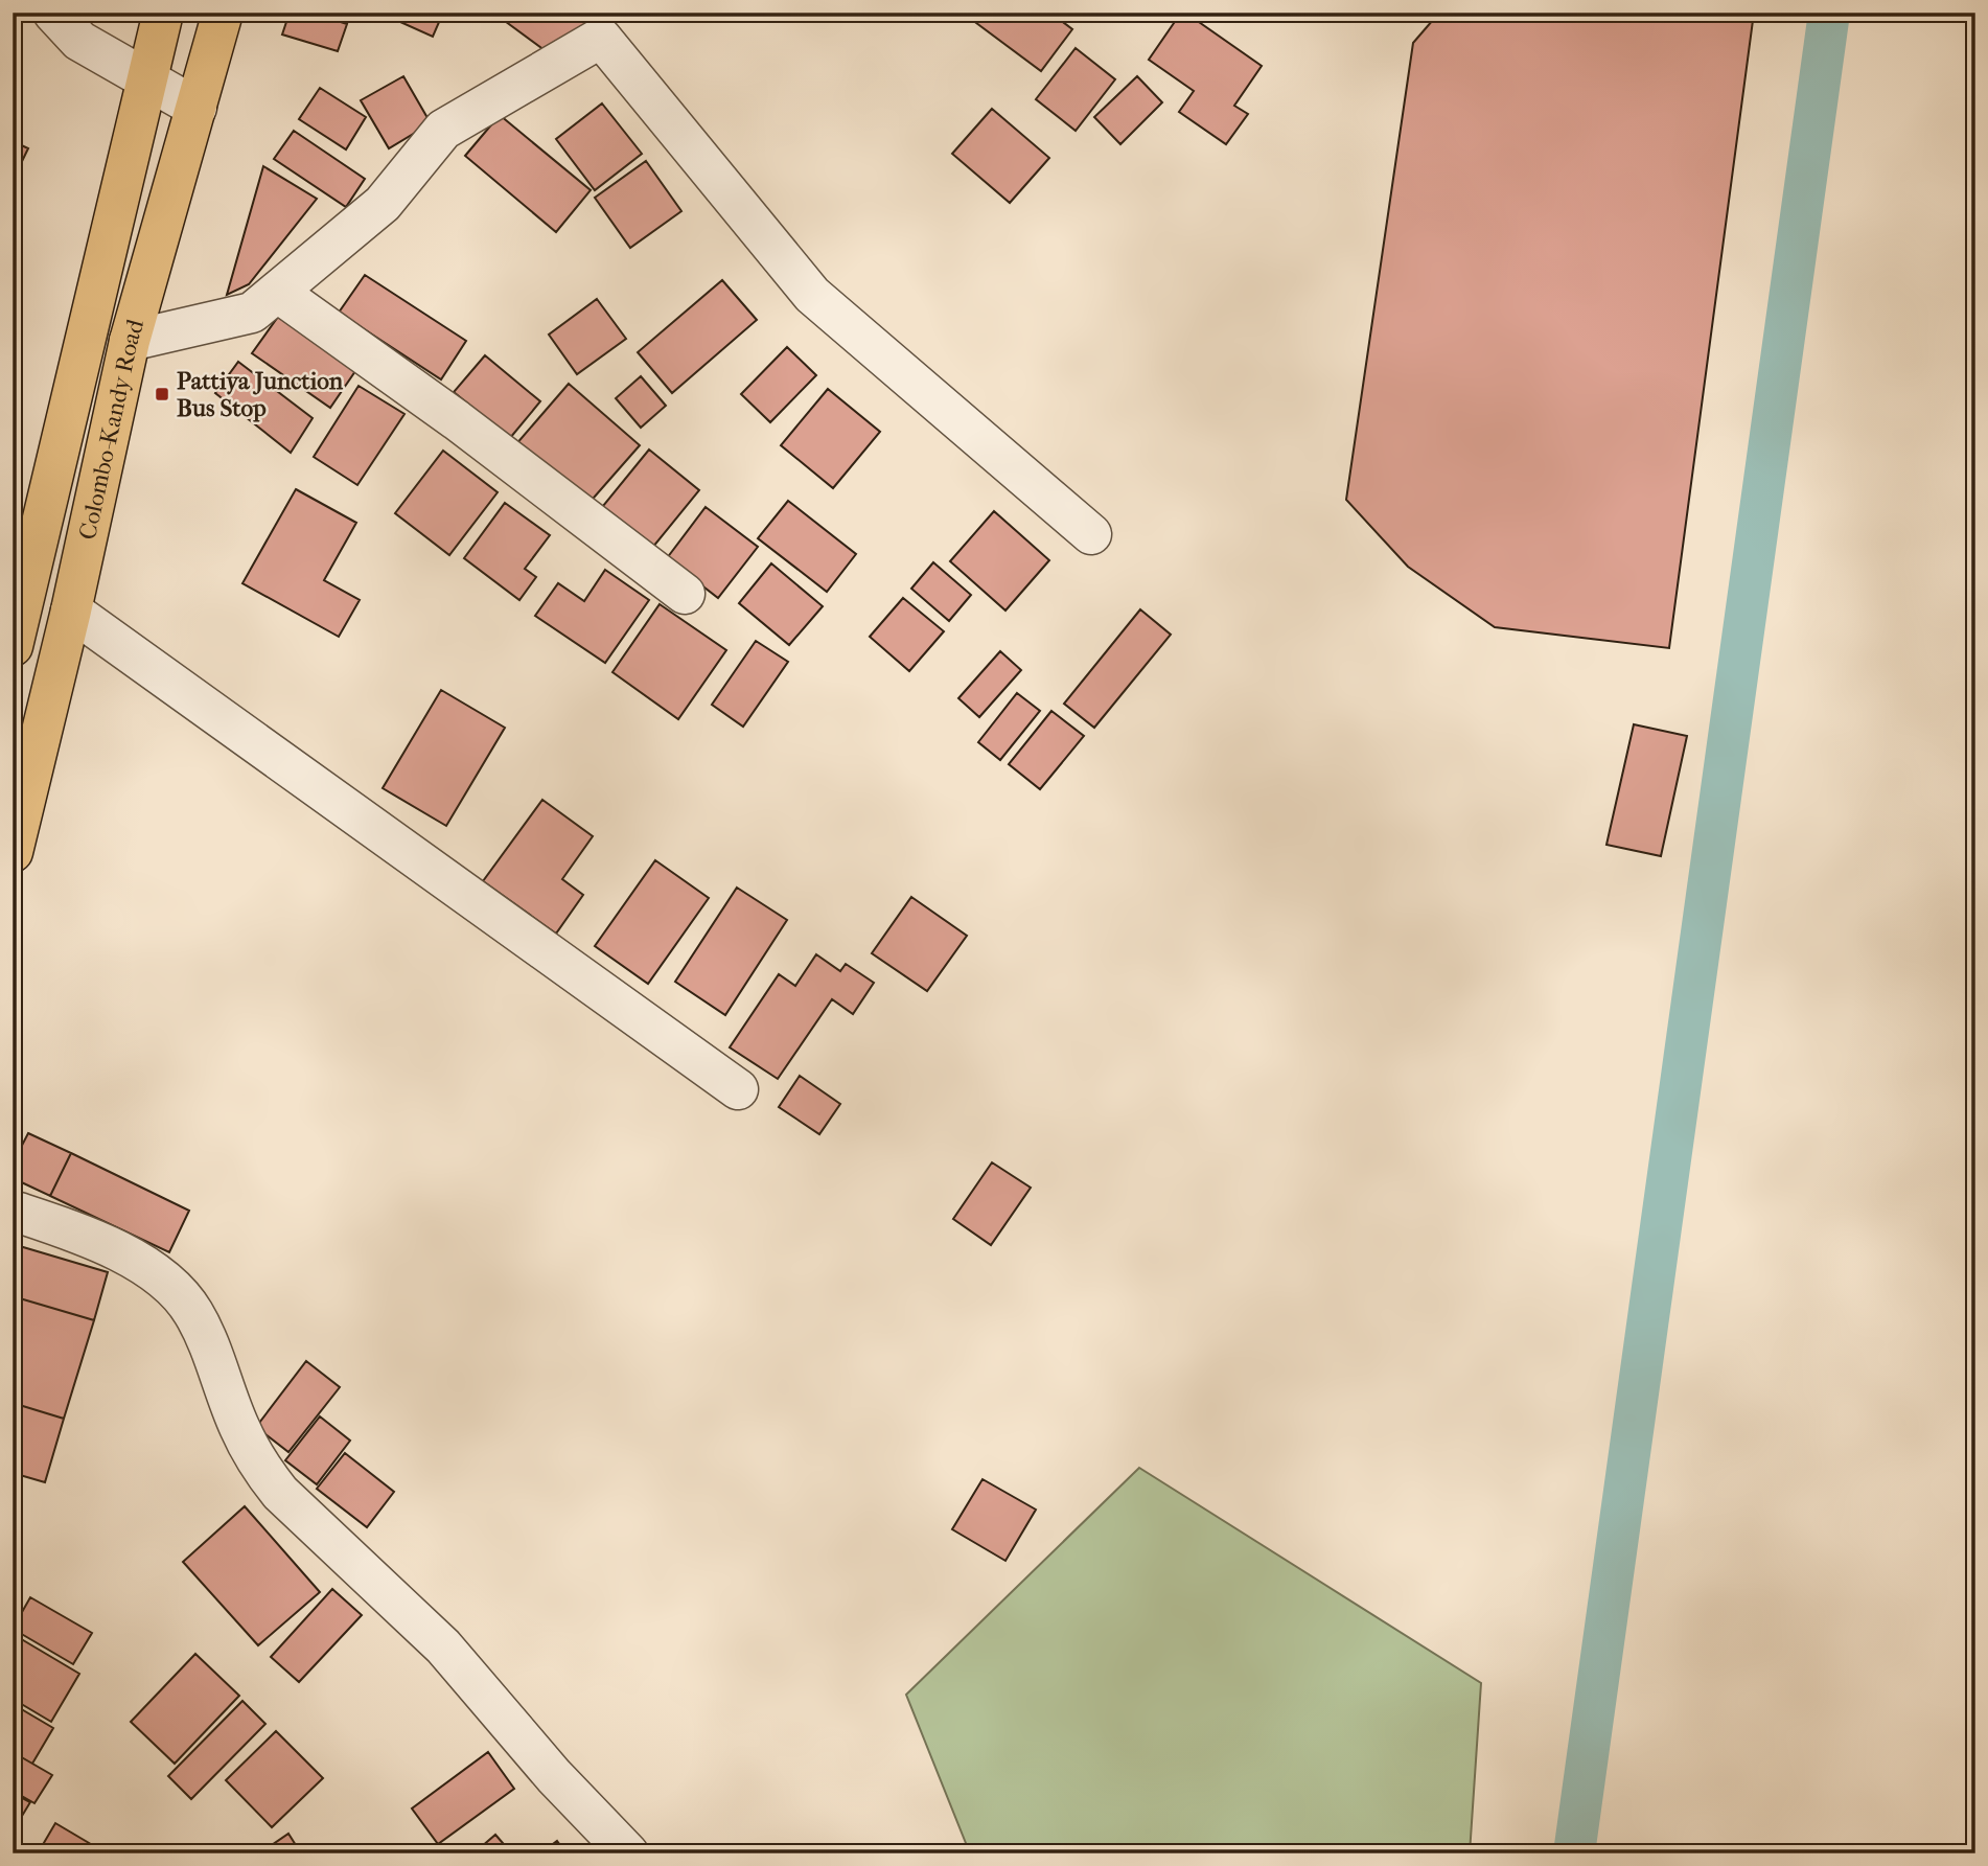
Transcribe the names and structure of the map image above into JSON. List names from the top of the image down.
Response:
{
  "streets": {
    "highway": ["Colombo-Kandy Road"]
  },
  "places": {
    "transit": ["Pattiya Junction Bus Stop"]
  }
}
